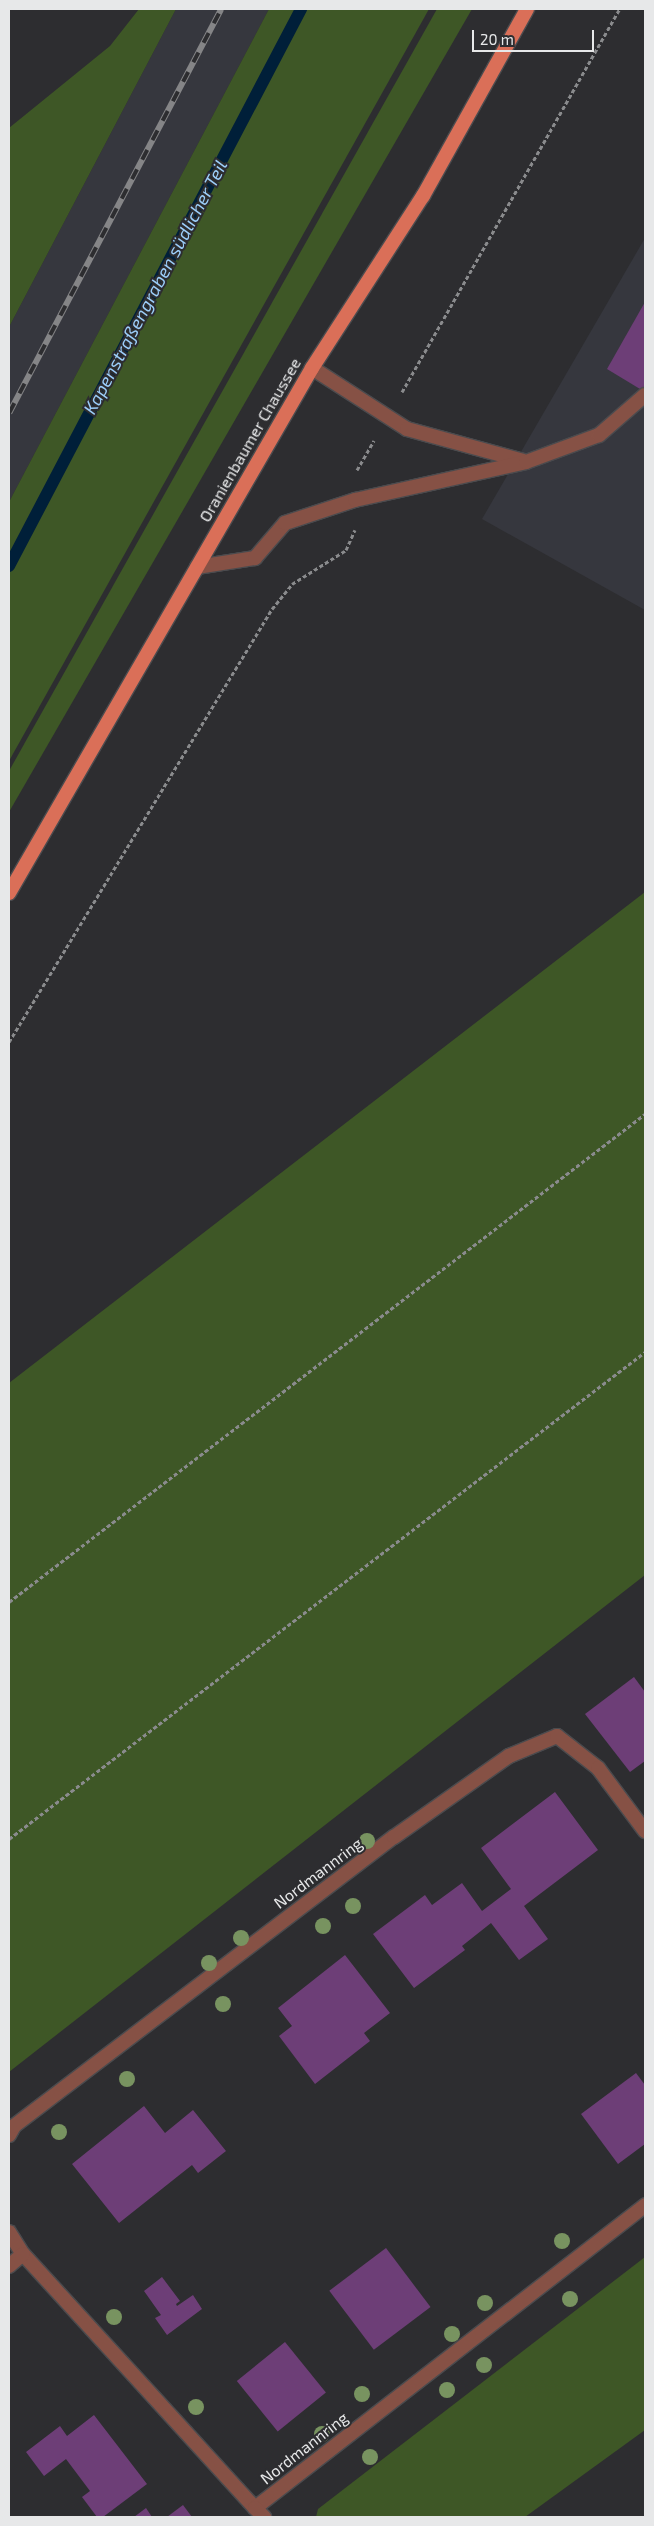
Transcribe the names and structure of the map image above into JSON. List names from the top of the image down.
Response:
{
  "streets": {
    "main road": ["Oranienbaumer Chaussee"],
    "street": ["Nordmannring"]
  },
  "water": ["Kapenstraßengraben südlicher Teil"],
  "scale_bar": "20 m"
}
